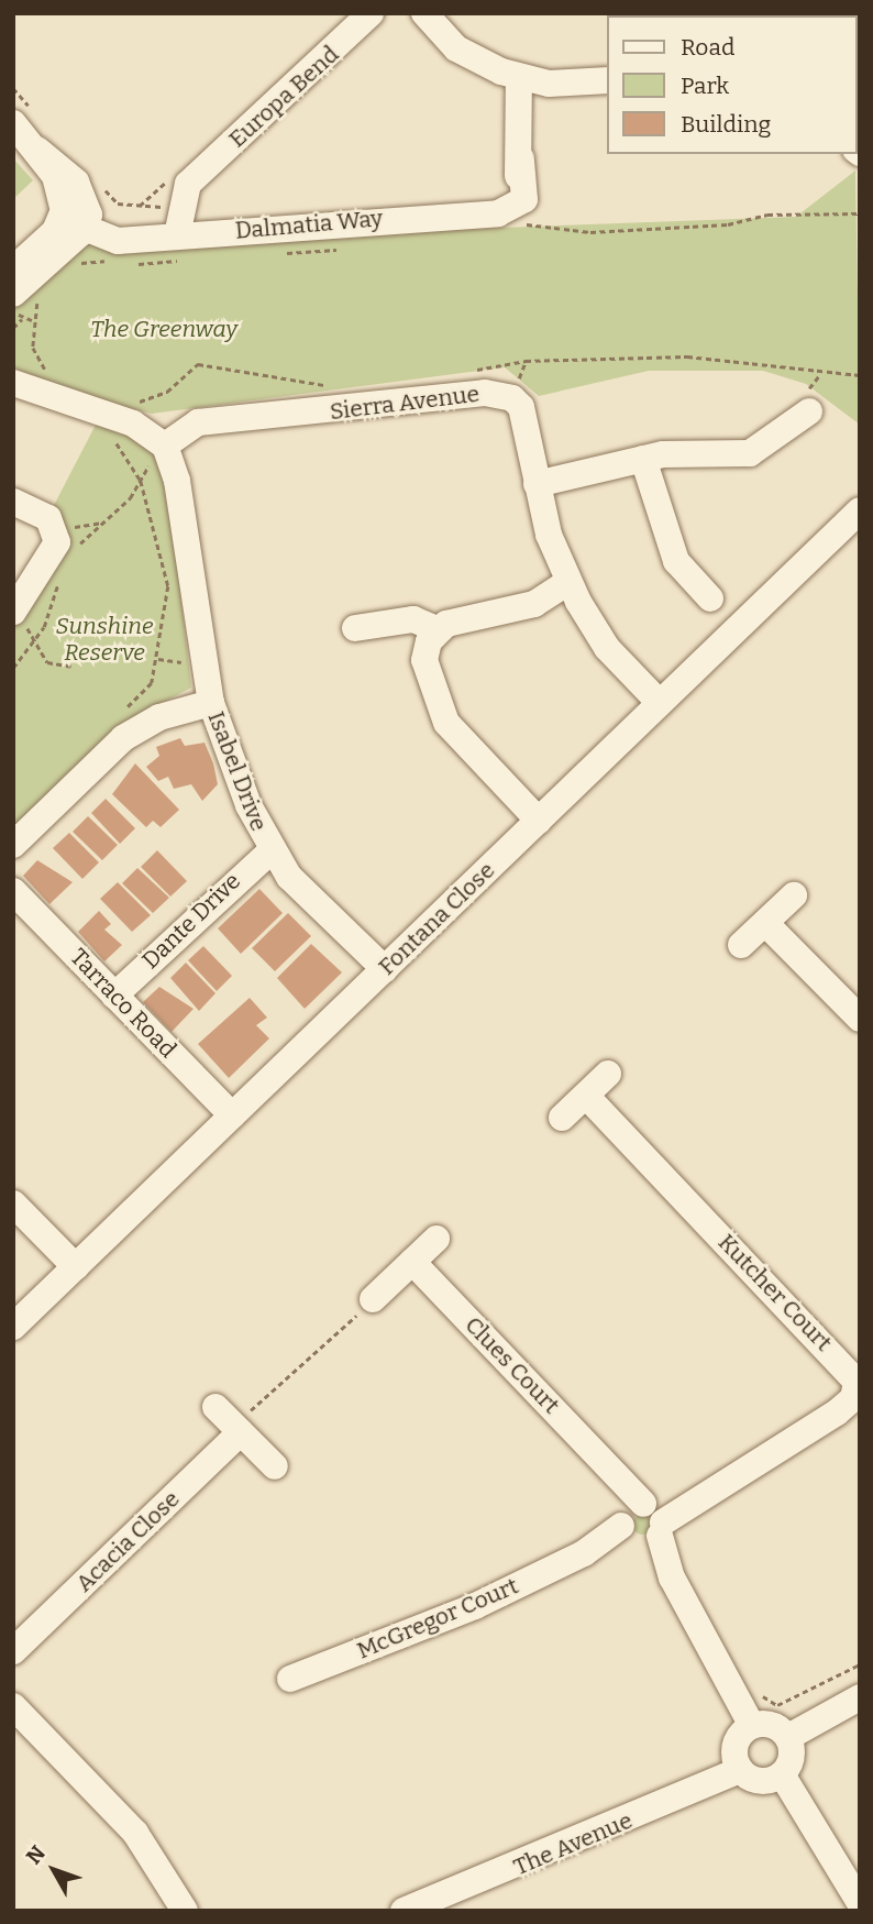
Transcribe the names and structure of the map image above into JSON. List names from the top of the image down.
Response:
{
  "streets": {
    "street": [
      "Europa Bend",
      "Dalmatia Way",
      "Sierra Avenue",
      "Isabel Drive",
      "Fontana Close",
      "Dante Drive",
      "Tarraco Road",
      "Kutcher Court",
      "Clues Court",
      "Acacia Close",
      "McGregor Court",
      "The Avenue"
    ]
  },
  "crossings": [
    ["Europa Bend", "Dalmatia Way"],
    ["Sierra Avenue", "Isabel Drive"],
    ["Sierra Avenue", "Fontana Close"],
    ["Isabel Drive", "Fontana Close"],
    ["Isabel Drive", "Dante Drive"],
    ["Fontana Close", "Tarraco Road"],
    ["Dante Drive", "Tarraco Road"],
    ["Kutcher Court", "Clues Court"],
    ["Kutcher Court", "McGregor Court"],
    ["Clues Court", "McGregor Court"],
    ["Clues Court", "The Avenue"]
  ],
  "parks": ["The Greenway", "Sunshine Reserve"],
  "legend": ["Road", "Park", "Building"],
  "north": "top left"
}
